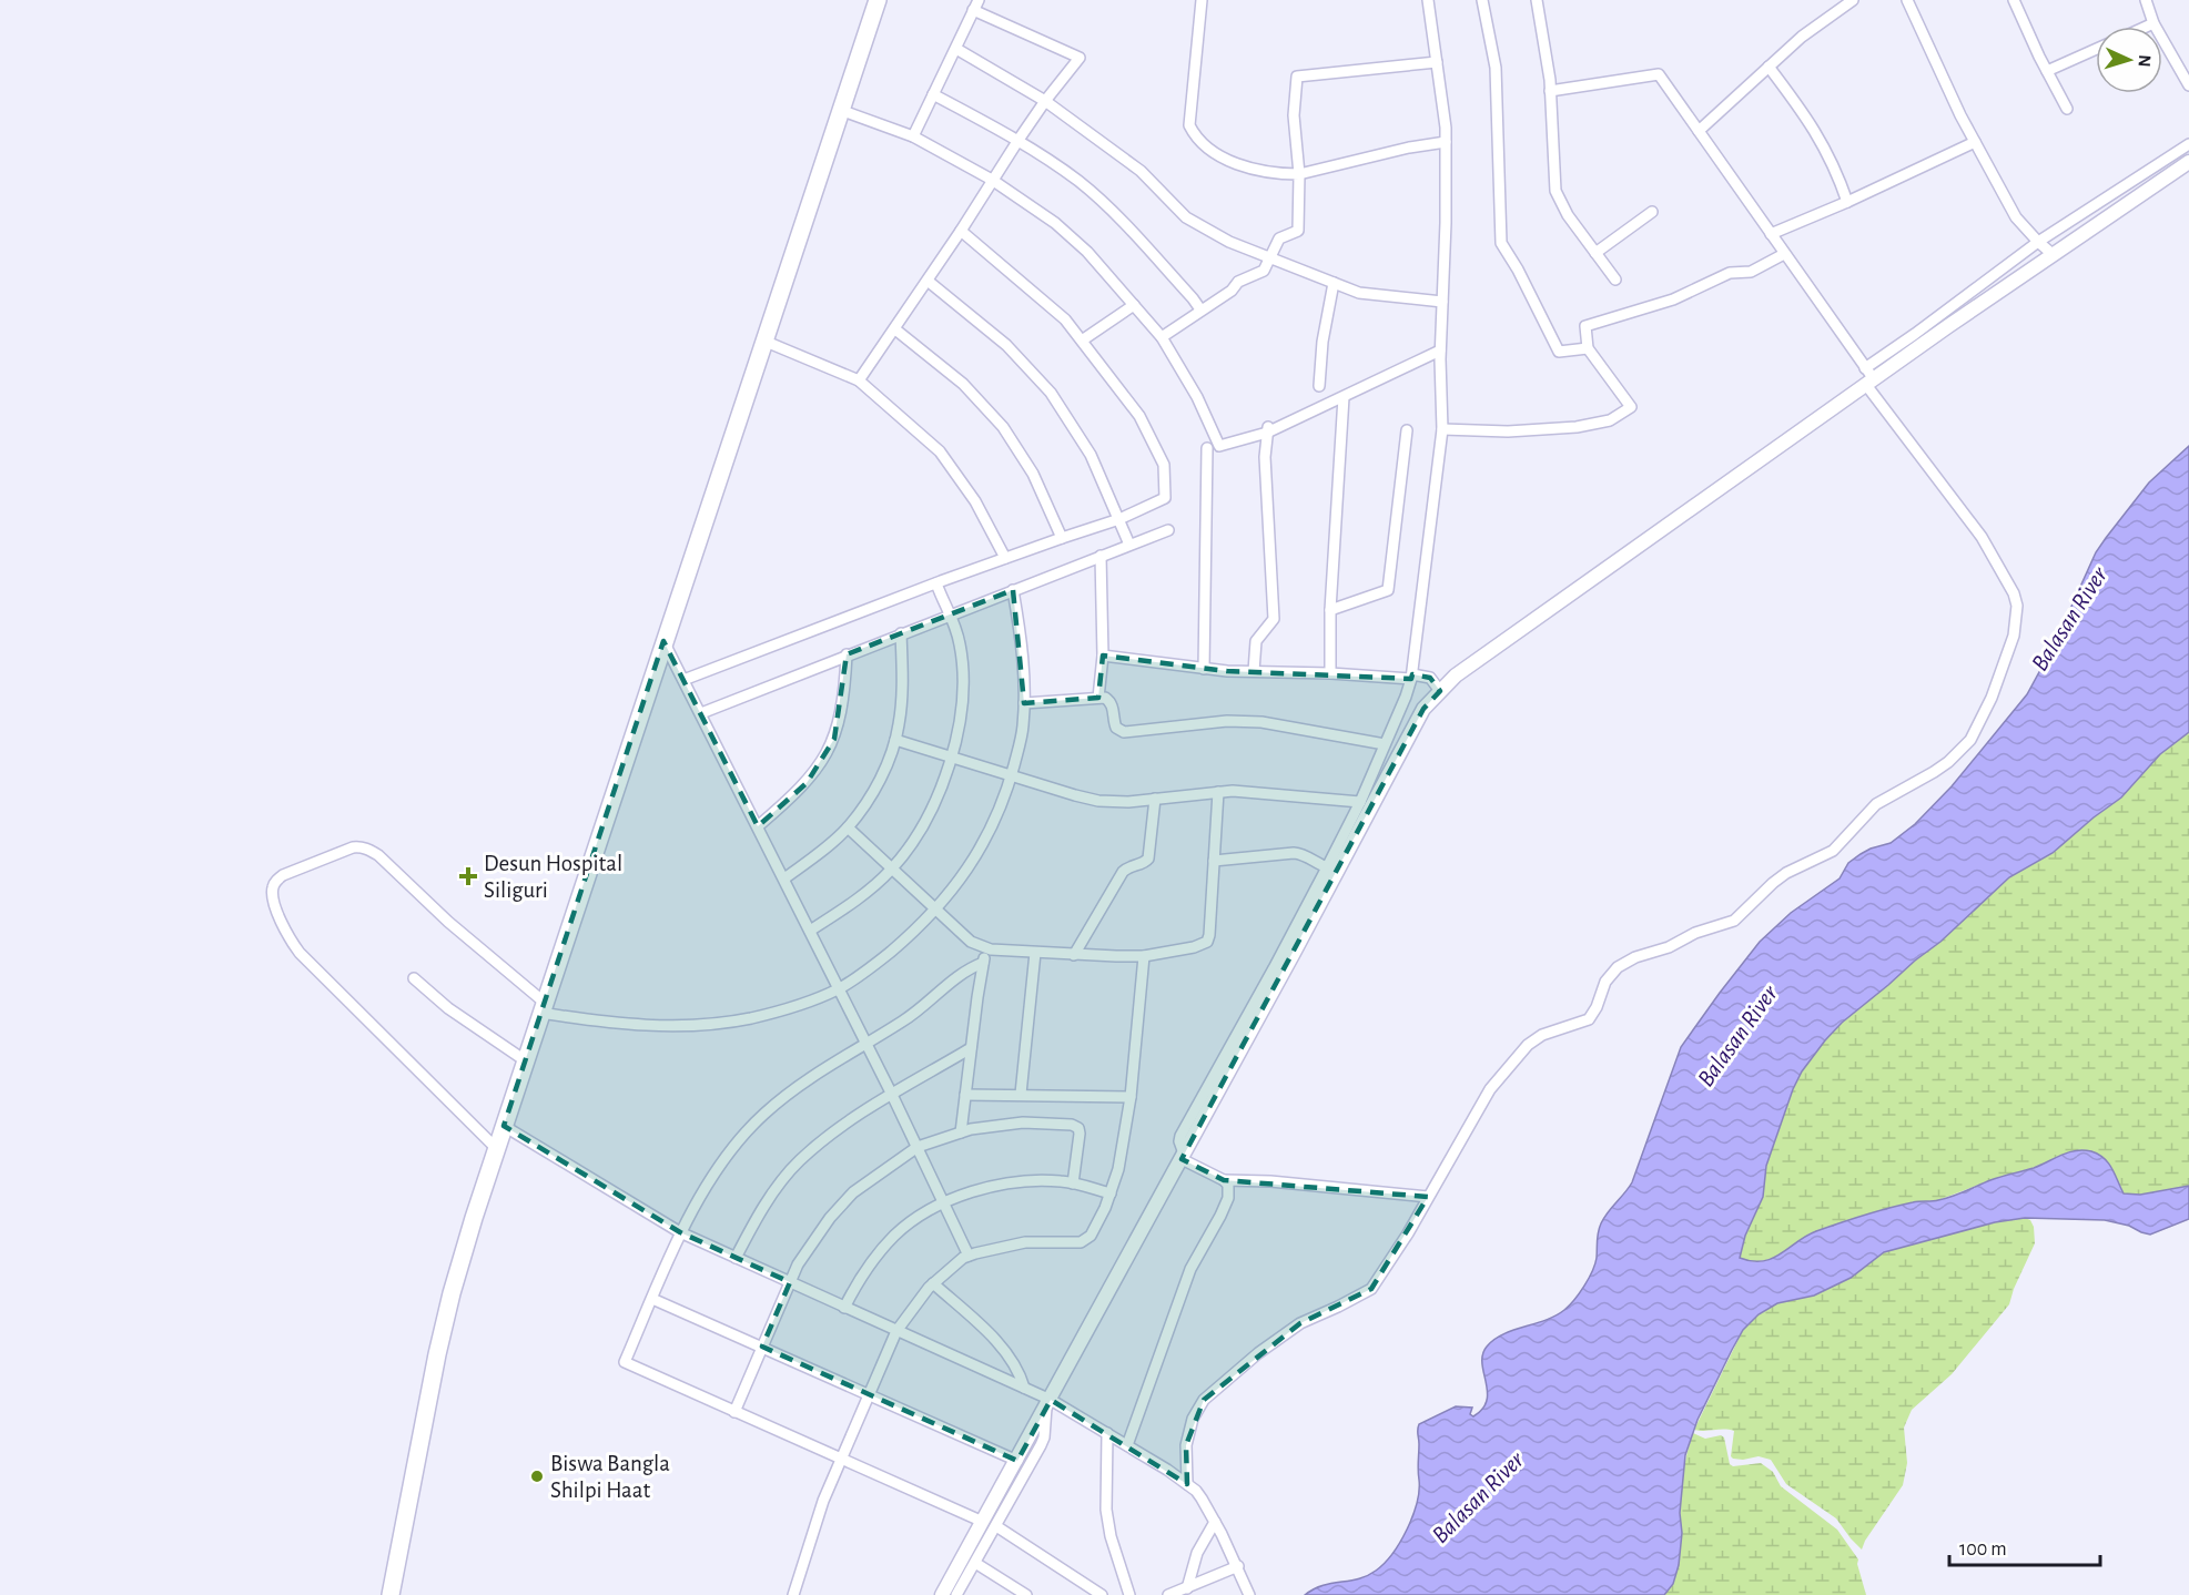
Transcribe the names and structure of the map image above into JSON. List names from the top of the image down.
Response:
{
  "water": ["Balasan River"],
  "places": {
    "health": ["Desun Hospital Siliguri"],
    "other": ["Biswa Bangla Shilpi Haat"]
  },
  "scale_bar": "100 m",
  "north": "right"
}
